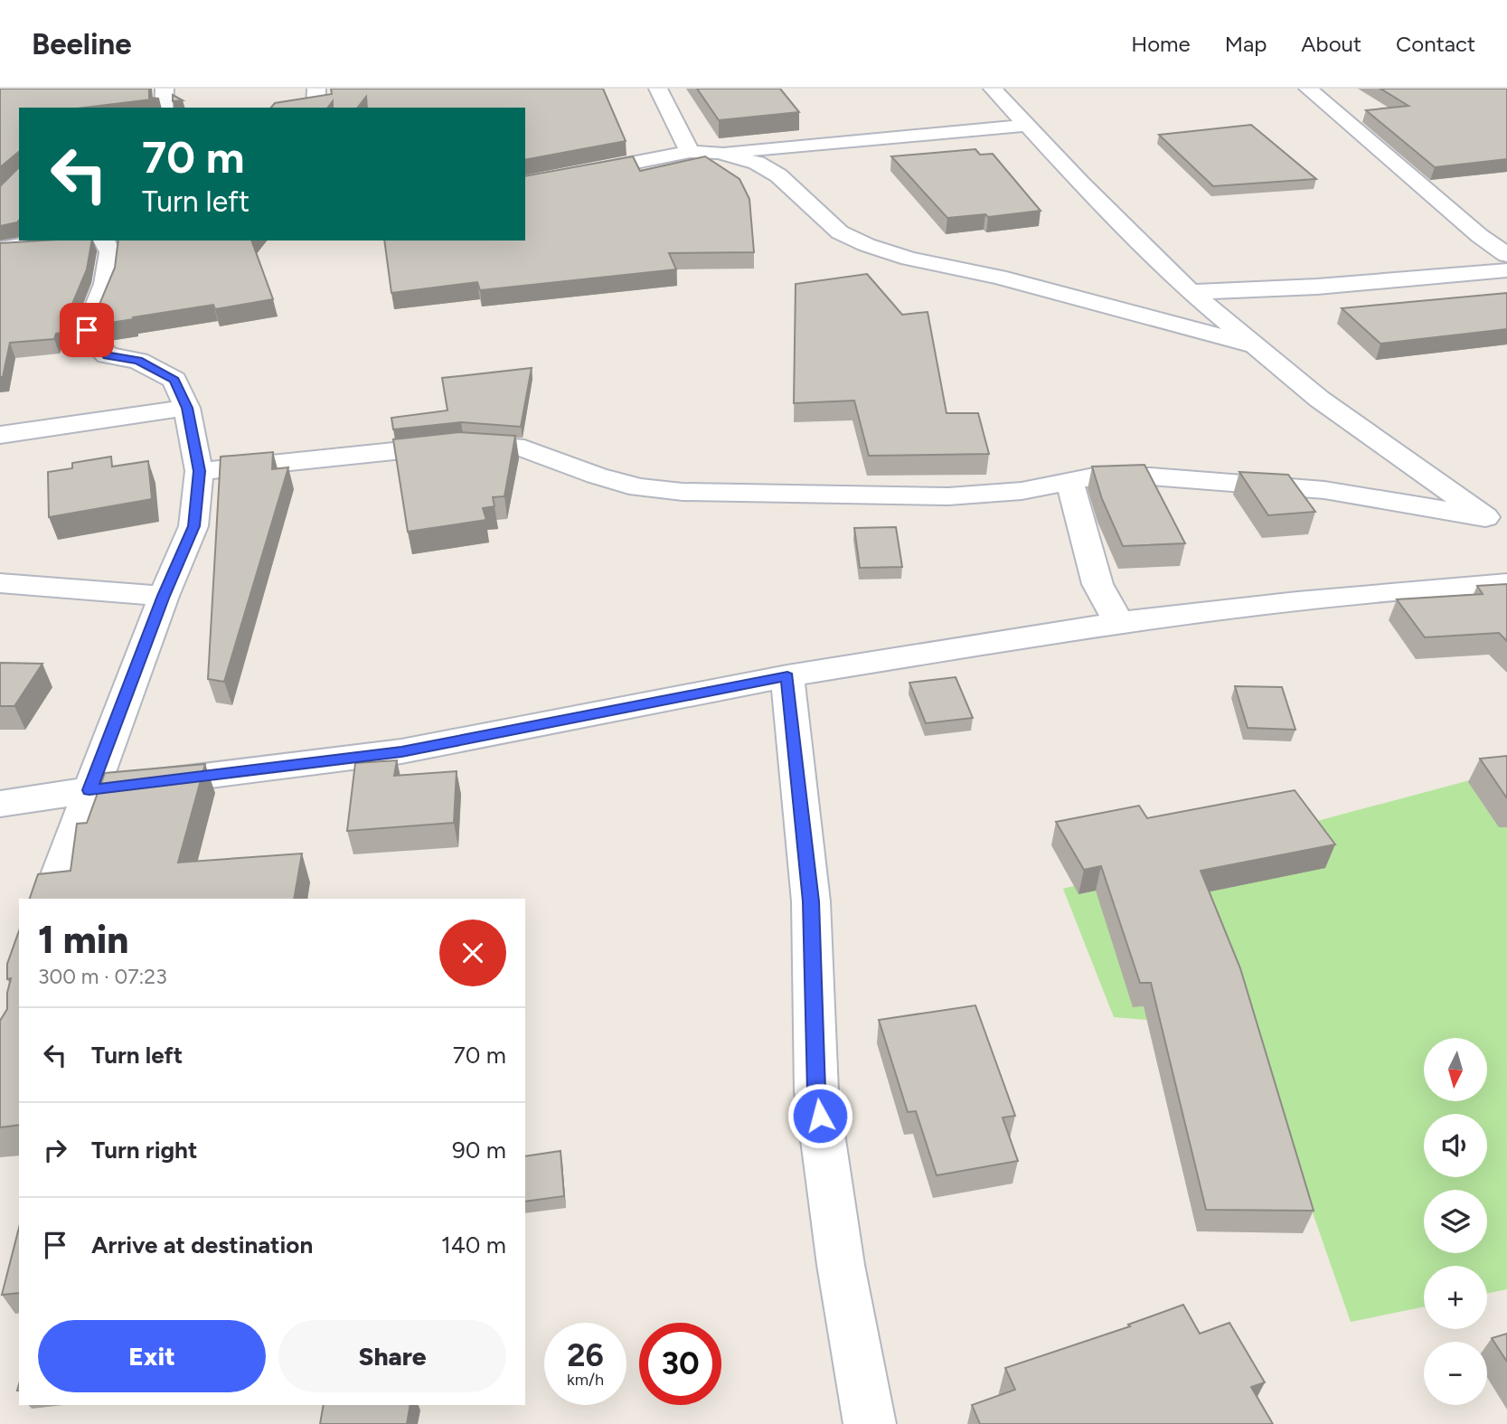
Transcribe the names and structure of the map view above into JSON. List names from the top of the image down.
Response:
{
  "north": "bottom",
  "page": {
    "header": "Beeline",
    "nav": [
      "Home",
      "Map",
      "About",
      "Contact"
    ],
    "turn": ["70 m", "Turn left"],
    "heading": ["1 min", "300 m · 07:23"],
    "list": [
      {
        "name": "Turn left",
        "value": "70 m"
      },
      {
        "name": "Turn right",
        "value": "90 m"
      },
      {
        "name": "Arrive at destination",
        "value": "140 m"
      }
    ],
    "map_buttons": ["+", "−"],
    "buttons": ["Exit", "Share"],
    "speed": "26 km/h",
    "limit": "30"
  }
}
